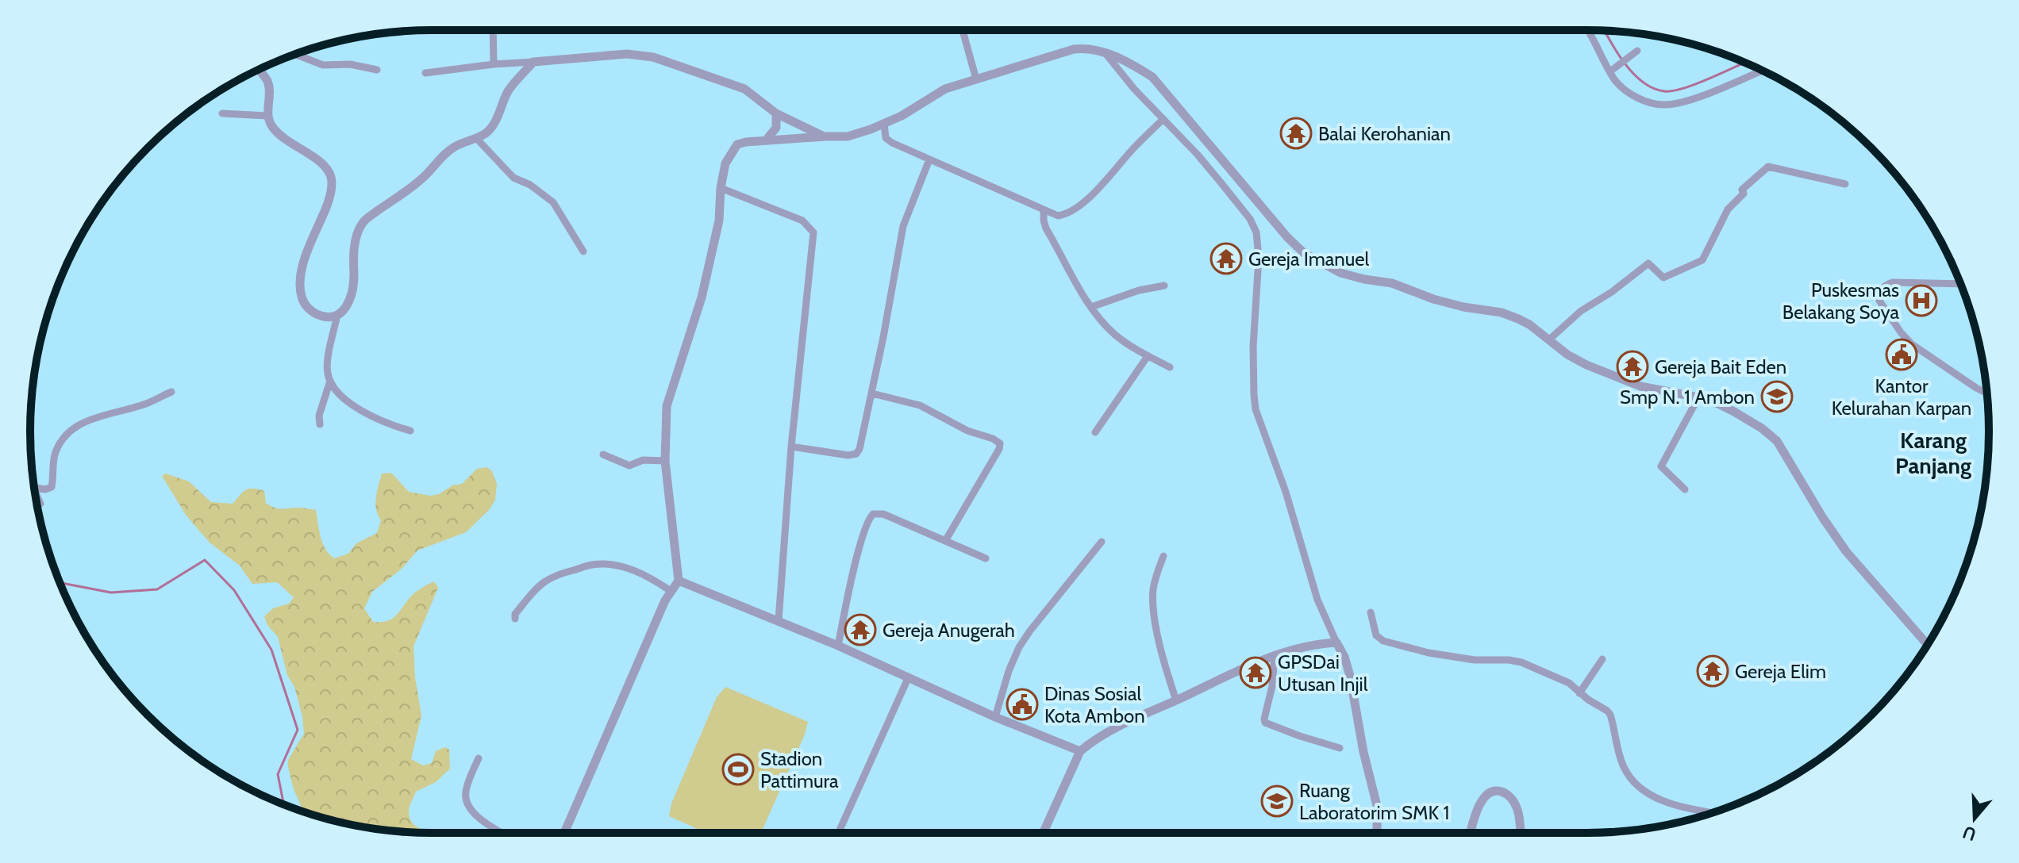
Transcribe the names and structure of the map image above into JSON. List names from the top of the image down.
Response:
{
  "districts": ["Karang Panjang"],
  "places": {
    "temple": [
      "Balai Kerohanian",
      "Gereja Imanuel",
      "Gereja Bait Eden",
      "Gereja Anugerah",
      "Gereja Elim",
      "GPSDai Utusan Injil"
    ],
    "hospital": ["Puskesmas Belakang Soya"],
    "public building": ["Kantor Kelurahan Karpan", "Dinas Sosial Kota Ambon"],
    "school or university": ["Smp N. 1 Ambon", "Ruang Laboratorim SMK 1"],
    "sports": ["Stadion Pattimura"]
  },
  "north": "bottom"
}
